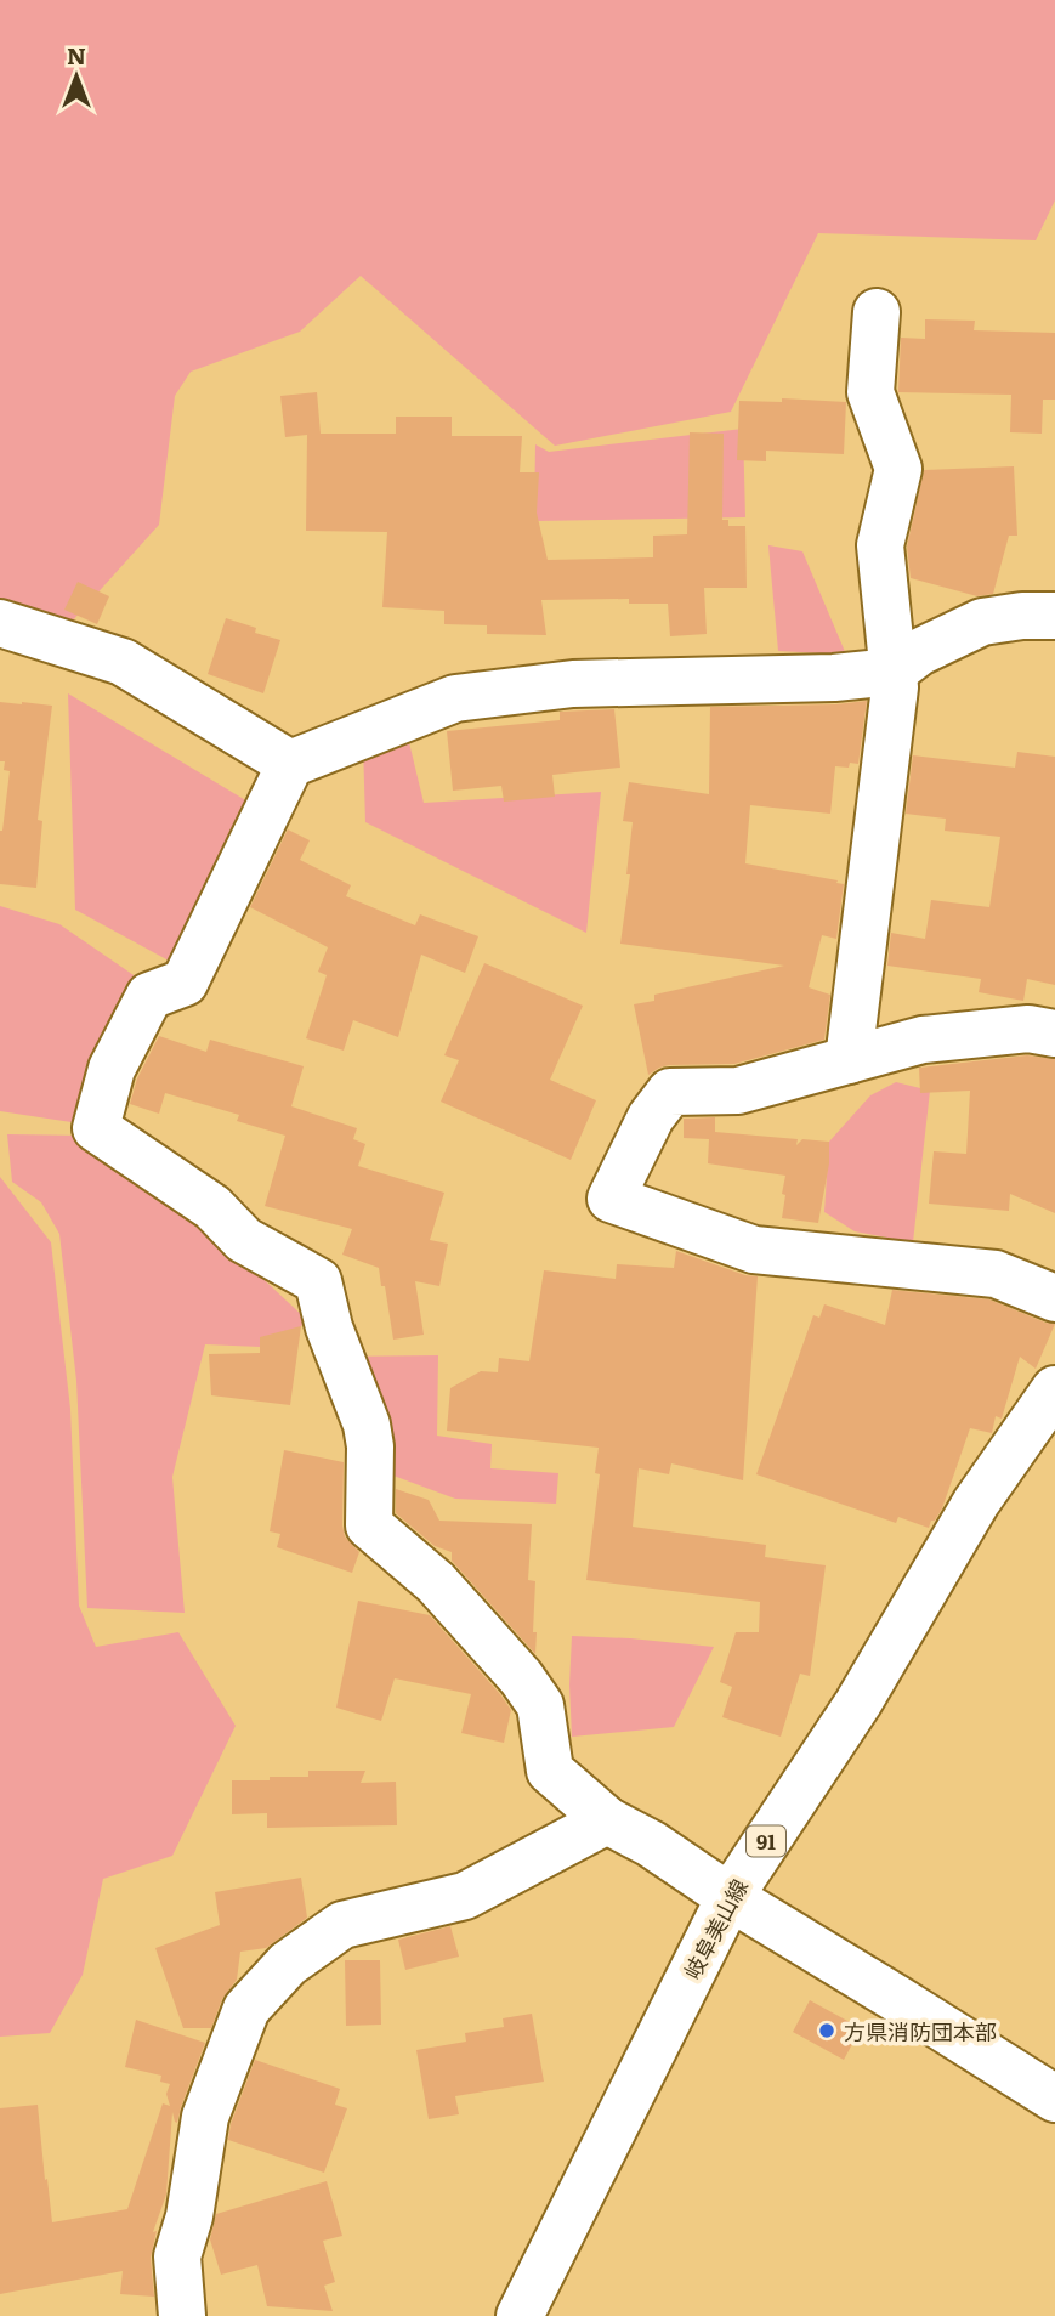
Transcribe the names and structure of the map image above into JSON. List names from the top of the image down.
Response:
{
  "streets": {
    "street": ["91", "岐阜美山線"]
  },
  "places": ["方県消防団本部"],
  "north": "top"
}
